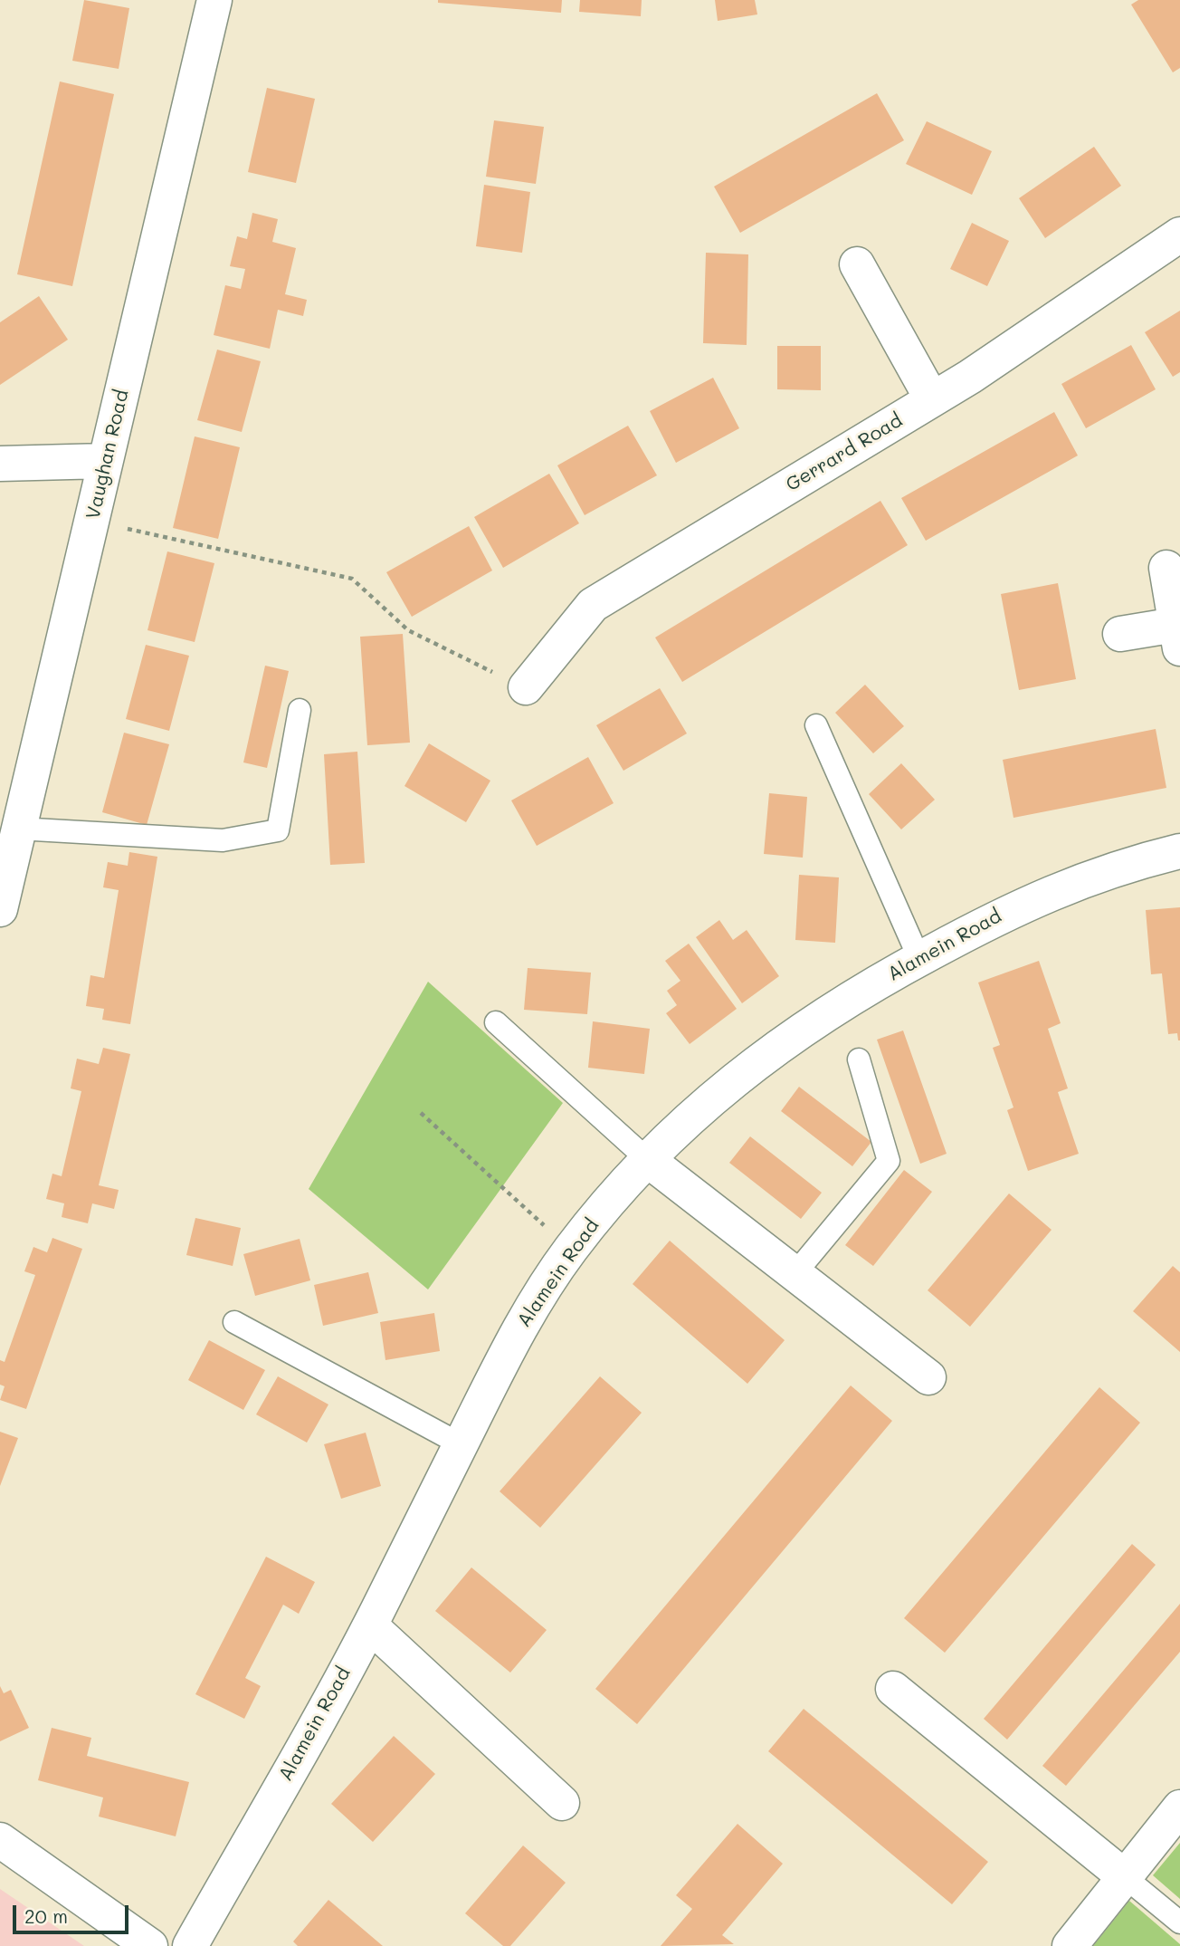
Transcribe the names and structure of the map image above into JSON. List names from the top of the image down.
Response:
{
  "streets": {
    "street": ["Gerrard Road", "Vaughan Road", "Alamein Road"]
  },
  "scale_bar": "20 m"
}
